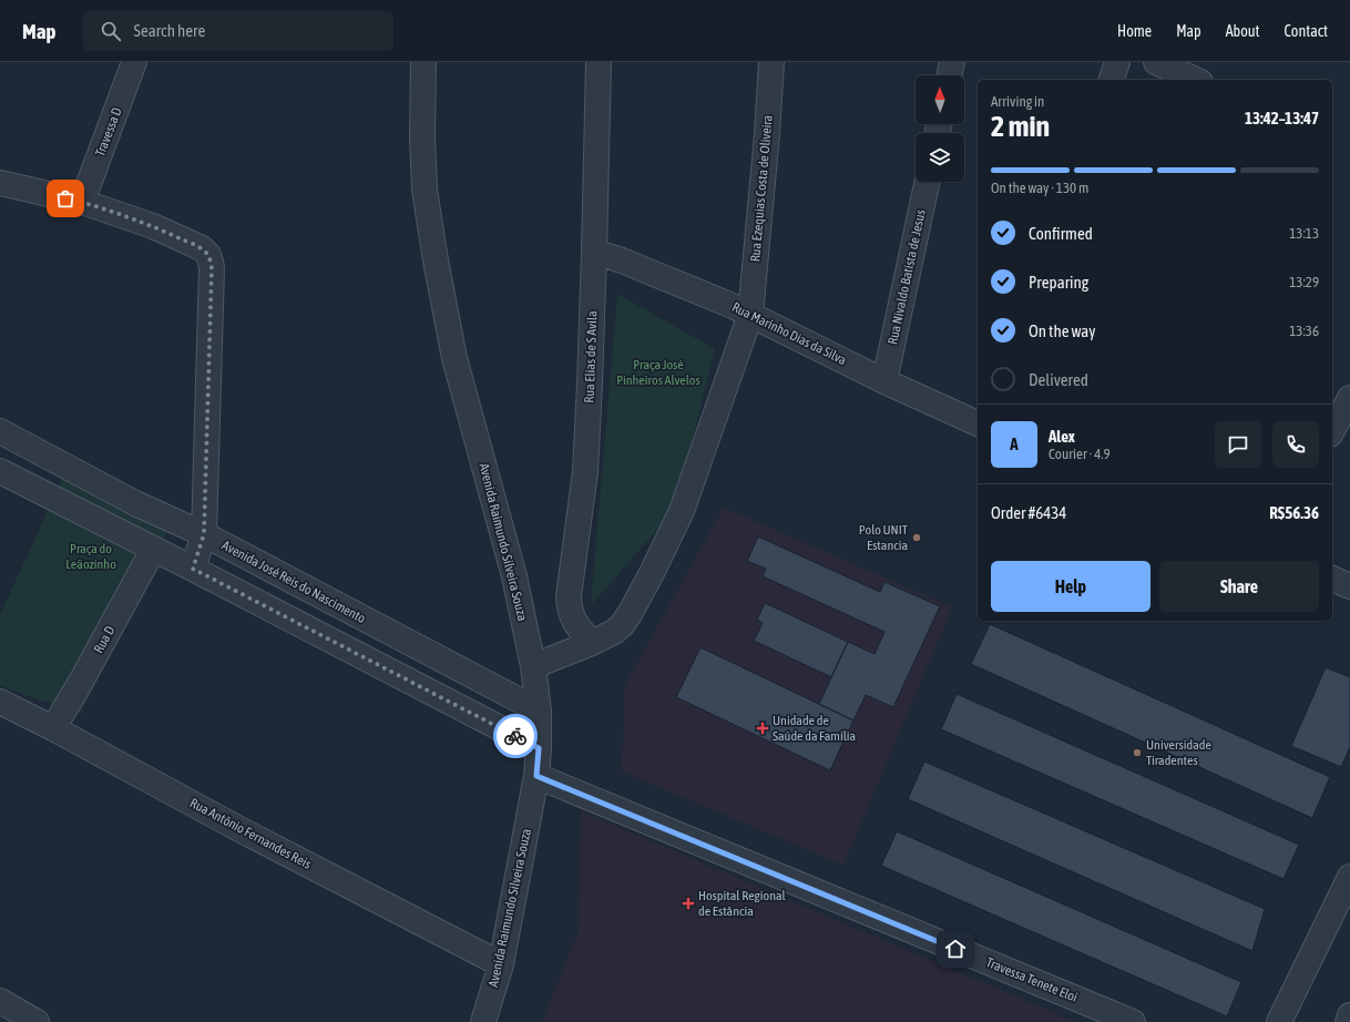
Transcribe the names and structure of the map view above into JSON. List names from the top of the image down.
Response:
{
  "streets": {
    "street": [
      "Travessa D",
      "Rua Ezequias Costa de Oliveira",
      "Rua Nivaldo Batista de Jesus",
      "Rua Marinho Dias da Silva",
      "Rua Elias de S Avila",
      "Avenida Raimundo Silveira Souza",
      "Avenida José Reis do Nascimento",
      "Rua D",
      "Rua Antônio Fernandes Reis",
      "Travessa Tenete Eloi"
    ]
  },
  "crossings": [
    ["Rua Ezequias Costa de Oliveira", "Rua Marinho Dias da Silva"],
    ["Rua Ezequias Costa de Oliveira", "Rua Elias de S Avila"],
    ["Rua Ezequias Costa de Oliveira", "Avenida Raimundo Silveira Souza"],
    ["Rua Nivaldo Batista de Jesus", "Rua Marinho Dias da Silva"],
    ["Rua Marinho Dias da Silva", "Rua Elias de S Avila"],
    ["Avenida Raimundo Silveira Souza", "Avenida José Reis do Nascimento"],
    ["Avenida Raimundo Silveira Souza", "Rua Antônio Fernandes Reis"],
    ["Avenida Raimundo Silveira Souza", "Travessa Tenete Eloi"],
    ["Rua D", "Rua Antônio Fernandes Reis"]
  ],
  "parks": ["Praça José Pinheiros Alvelos", "Praça do Leãozinho"],
  "places": {
    "other": ["Polo UNIT Estancia", "Universidade Tiradentes"],
    "health": ["Unidade de Saúde da Família", "Hospital Regional de Estância"]
  },
  "north": "top",
  "page": {
    "header": "Map",
    "search": "Search here",
    "nav": [
      "Home",
      "Map",
      "About",
      "Contact"
    ],
    "heading": ["2 min", "Arriving in", "13:42–13:47"],
    "panel": [
      "Alex",
      "Courier · 4.9",
      "Order #6434",
      "R$56.36"
    ],
    "bar": "On the way · 130 m",
    "list": [
      ["Confirmed", "13:13"],
      ["Preparing", "13:29"],
      ["On the way", "13:36"],
      "Delivered"
    ],
    "round": "A",
    "buttons": ["Help", "Share"]
  }
}
